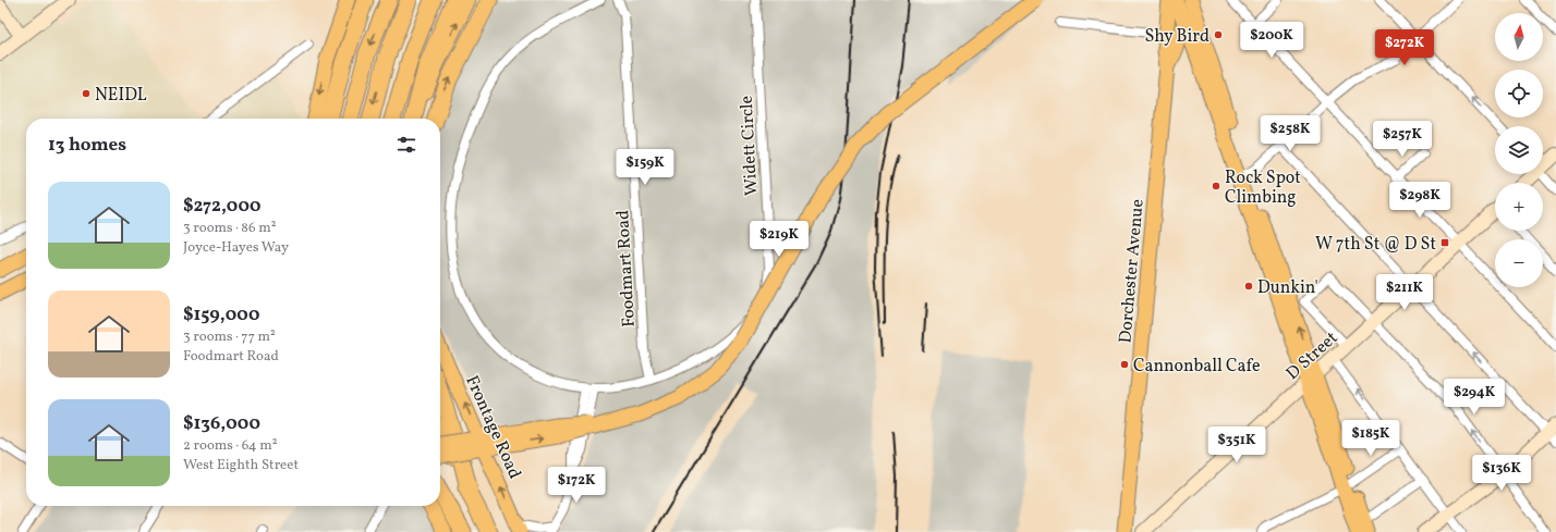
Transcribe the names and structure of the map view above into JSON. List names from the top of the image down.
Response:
{
  "streets": {
    "main road": ["Dorchester Avenue", "D Street", "Frontage Road"],
    "street": ["Widett Circle", "Foodmart Road"]
  },
  "crossings": [
    ["Widett Circle", "Foodmart Road"]
  ],
  "one_way": ["Frontage Road"],
  "places": {
    "other": [
      "Shy Bird",
      "NEIDL",
      "Rock Spot Climbing",
      "Dunkin'",
      "Cannonball Cafe"
    ],
    "transit": ["W 7th St @ D St"]
  },
  "north": "top",
  "page": {
    "map_buttons": ["+", "−"],
    "price": [
      "$200K",
      "$272K",
      "$258K",
      "$257K",
      "$159K",
      "$298K",
      "$219K",
      "$211K",
      "$294K",
      "$185K",
      "$351K",
      "$136K",
      "$172K"
    ],
    "heading": "13 homes",
    "list": [
      {
        "name": "$272,000",
        "note": "3 rooms · 86 m² · Joyce-Hayes Way"
      },
      {
        "name": "$159,000",
        "note": "3 rooms · 77 m² · Foodmart Road"
      },
      {
        "name": "$136,000",
        "note": "2 rooms · 64 m² · West Eighth Street"
      }
    ]
  }
}
